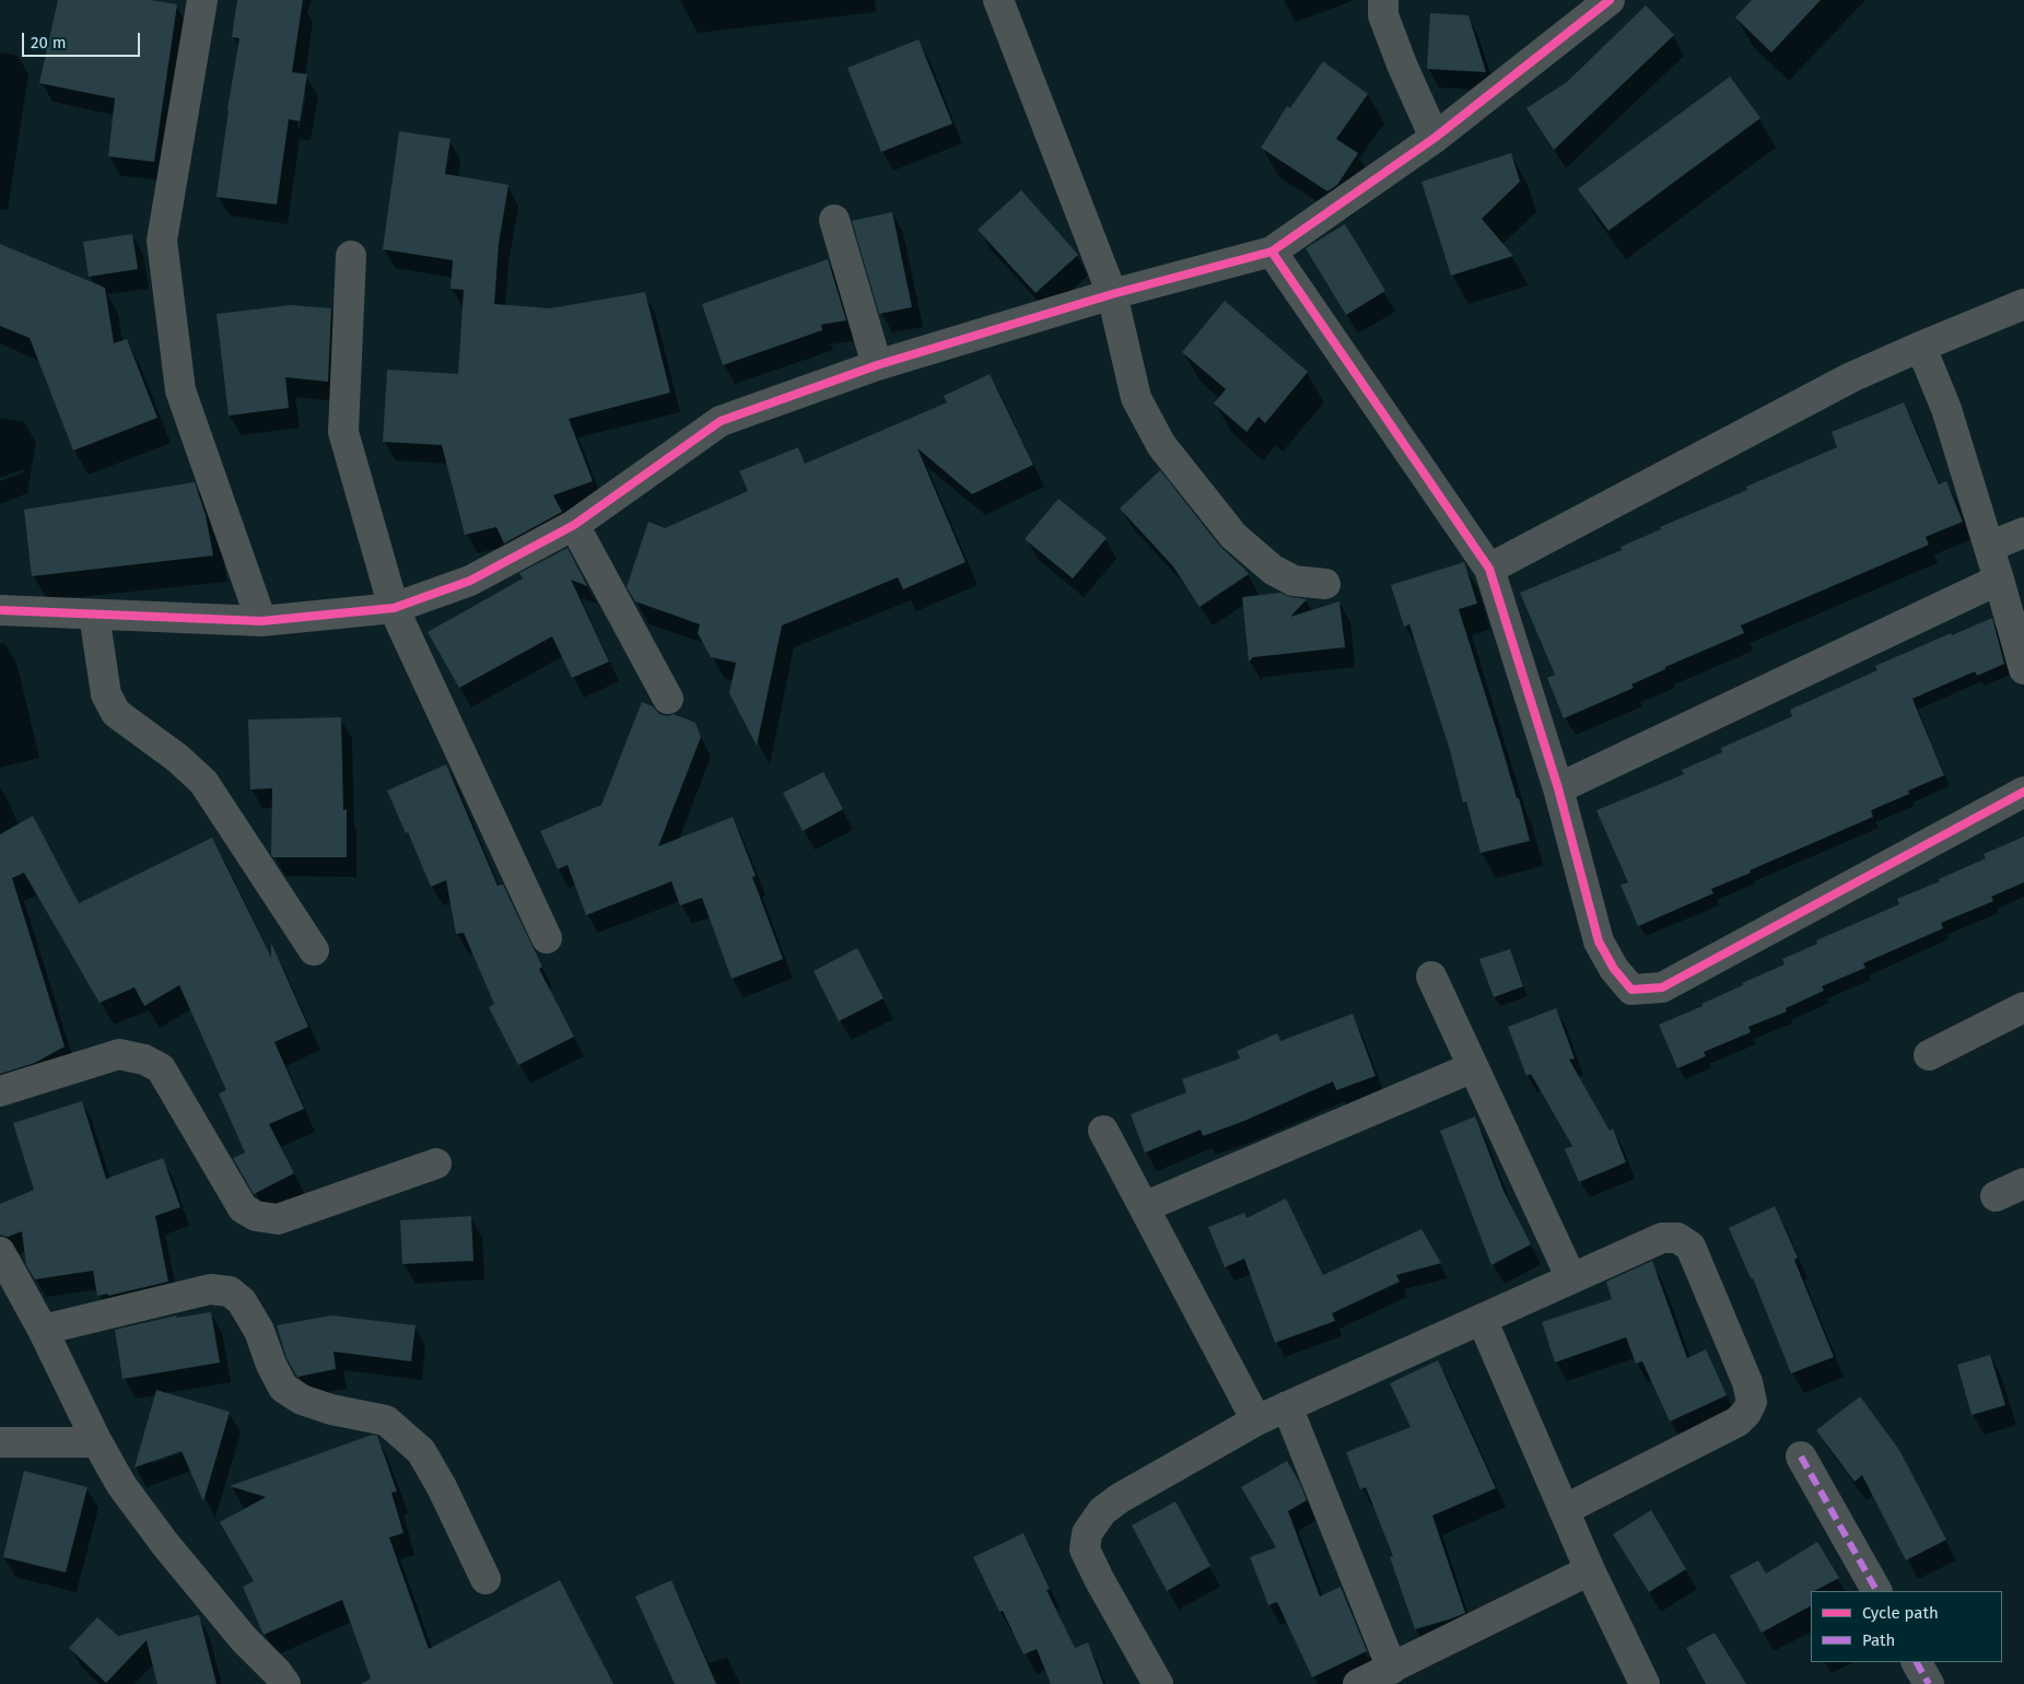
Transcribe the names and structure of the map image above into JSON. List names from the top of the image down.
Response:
{
  "legend": ["Cycle path", "Path"],
  "scale_bar": "20 m"
}
